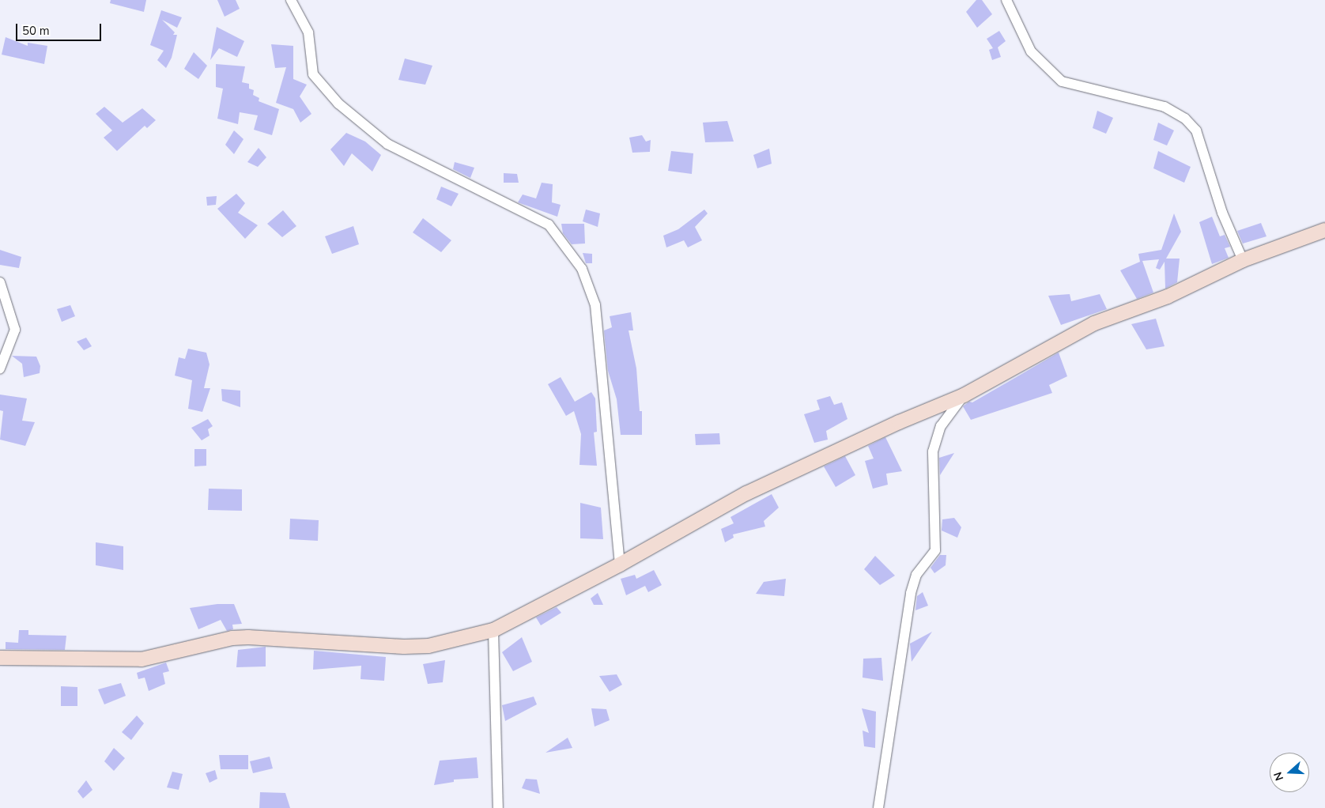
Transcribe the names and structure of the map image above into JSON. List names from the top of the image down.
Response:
{
  "scale_bar": "50 m",
  "north": "left"
}
